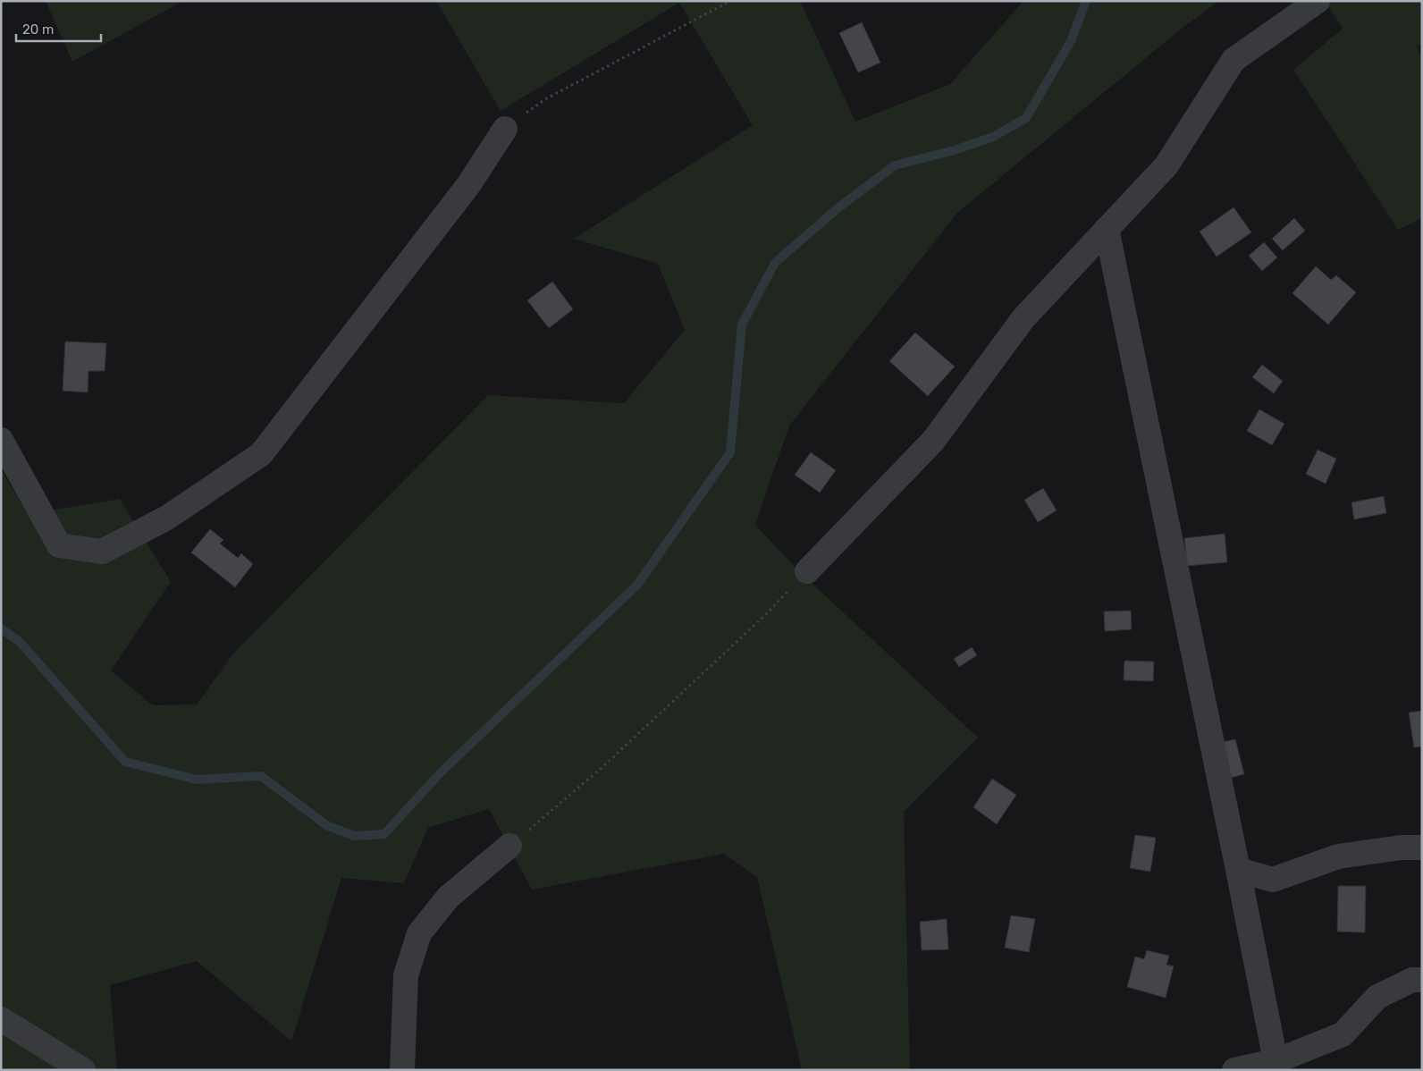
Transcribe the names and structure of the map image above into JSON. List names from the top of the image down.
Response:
{
  "scale_bar": "20 m"
}
